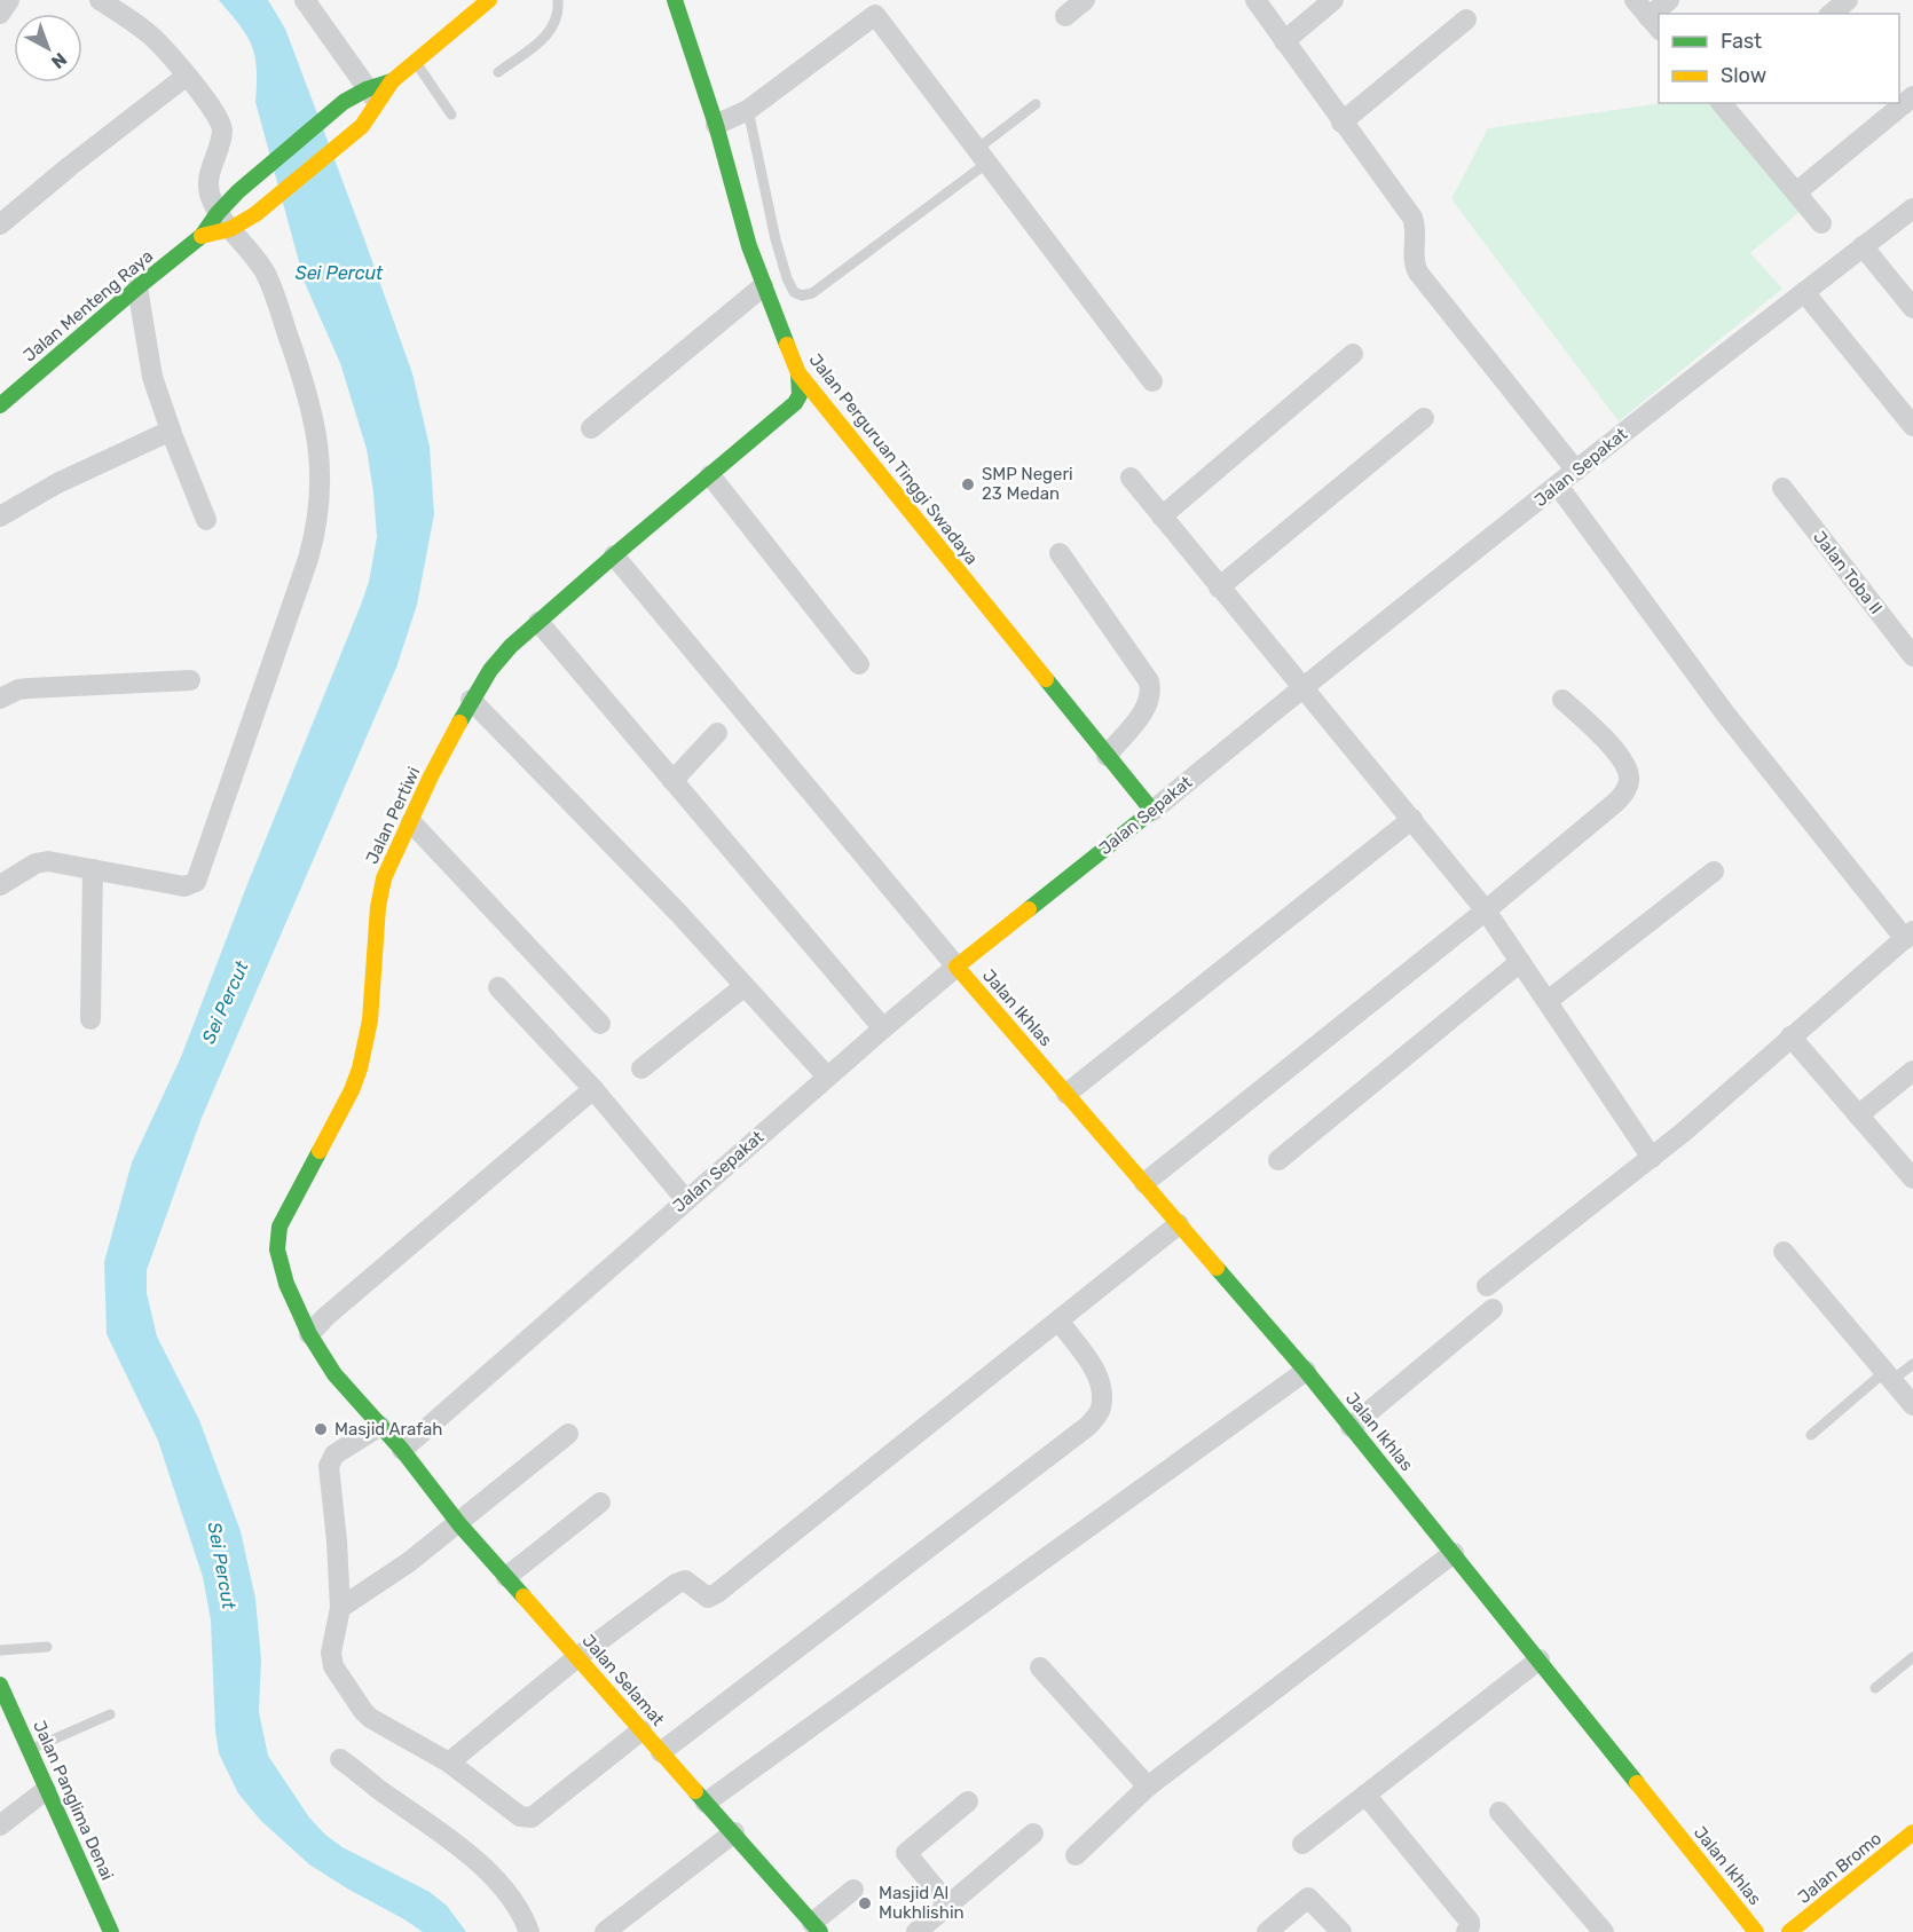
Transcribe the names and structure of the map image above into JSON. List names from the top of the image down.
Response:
{
  "streets": {
    "street": [
      "Jalan Menteng Raya",
      "Jalan Perguruan Tinggi Swadaya",
      "Jalan Sepakat",
      "Jalan Toba II",
      "Jalan Pertiwi",
      "Jalan Ikhlas",
      "Jalan Selamat",
      "Jalan Panglima Denai",
      "Jalan Bromo"
    ]
  },
  "crossings": [
    ["Jalan Perguruan Tinggi Swadaya", "Jalan Sepakat"],
    ["Jalan Perguruan Tinggi Swadaya", "Jalan Pertiwi"],
    ["Jalan Sepakat", "Jalan Pertiwi"],
    ["Jalan Sepakat", "Jalan Ikhlas"],
    ["Jalan Sepakat", "Jalan Selamat"],
    ["Jalan Pertiwi", "Jalan Selamat"]
  ],
  "water": ["Sei Percut"],
  "places": ["SMP Negeri 23 Medan", "Masjid Arafah", "Masjid Al Mukhlishin"],
  "legend": ["Fast", "Slow"],
  "north": "bottom right"
}
